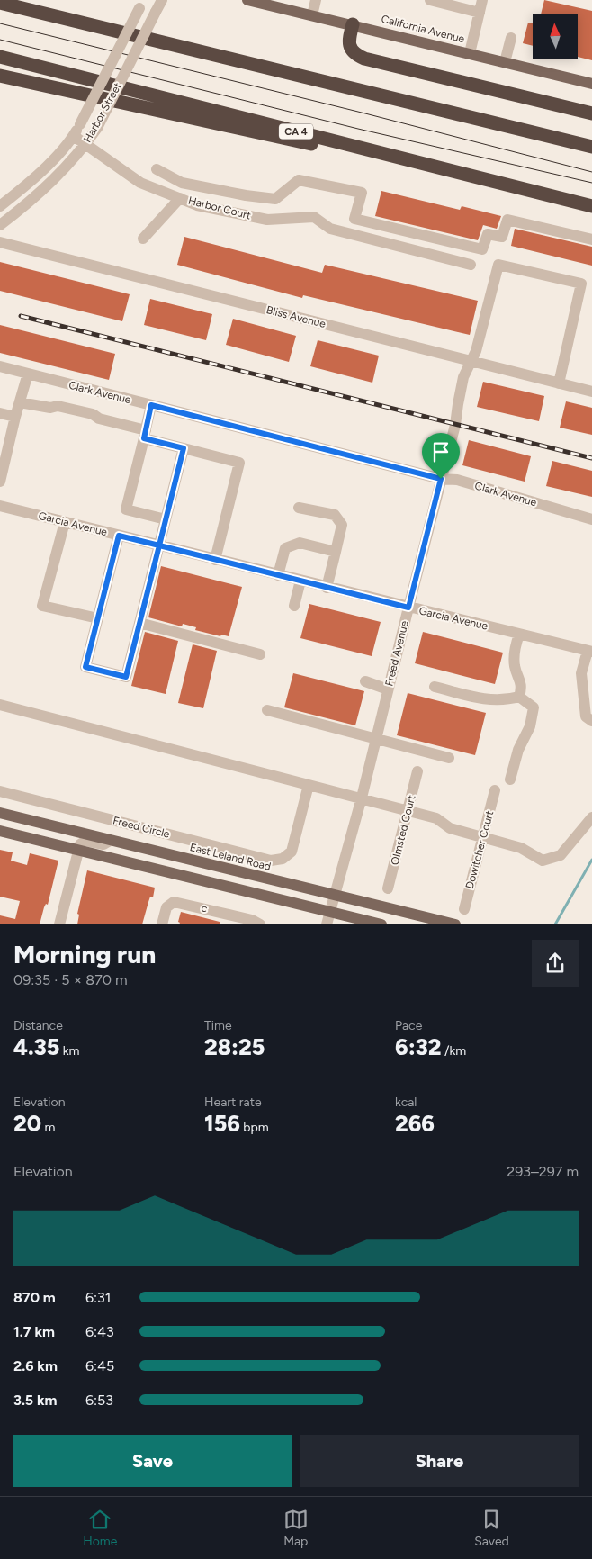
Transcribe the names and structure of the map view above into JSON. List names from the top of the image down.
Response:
{
  "streets": {
    "highway": ["CA 4"],
    "main road": ["California Avenue", "East Leland Road"],
    "street": [
      "Harbor Street",
      "Harbor Court",
      "Bliss Avenue",
      "Clark Avenue",
      "Garcia Avenue",
      "Freed Avenue",
      "Freed Circle",
      "Olmsted Court",
      "Dowitcher Court",
      "c"
    ]
  },
  "crossings": [
    ["Harbor Street", "Harbor Court"],
    ["Bliss Avenue", "Freed Avenue"],
    ["Clark Avenue", "Freed Avenue"],
    ["Garcia Avenue", "Freed Avenue"],
    ["Freed Avenue", "East Leland Road"]
  ],
  "north": "top",
  "page": {
    "heading": ["Morning run", "09:35 · 5 × 870 m"],
    "stats": [
      ["Distance", "4.35 km"],
      ["Time", "28:25"],
      ["Pace", "6:32 /km"],
      ["Elevation", "20 m"],
      ["Heart rate", "156 bpm"],
      ["kcal", "266"]
    ],
    "chart": ["Elevation", "293–297 m"],
    "list": [
      {
        "name": "870 m",
        "note": "6:31"
      },
      {
        "name": "1.7 km",
        "note": "6:43"
      },
      {
        "name": "2.6 km",
        "note": "6:45"
      },
      {
        "name": "3.5 km",
        "note": "6:53"
      }
    ],
    "buttons": ["Save", "Share"],
    "tabs": ["Home", "Map", "Saved"]
  }
}
